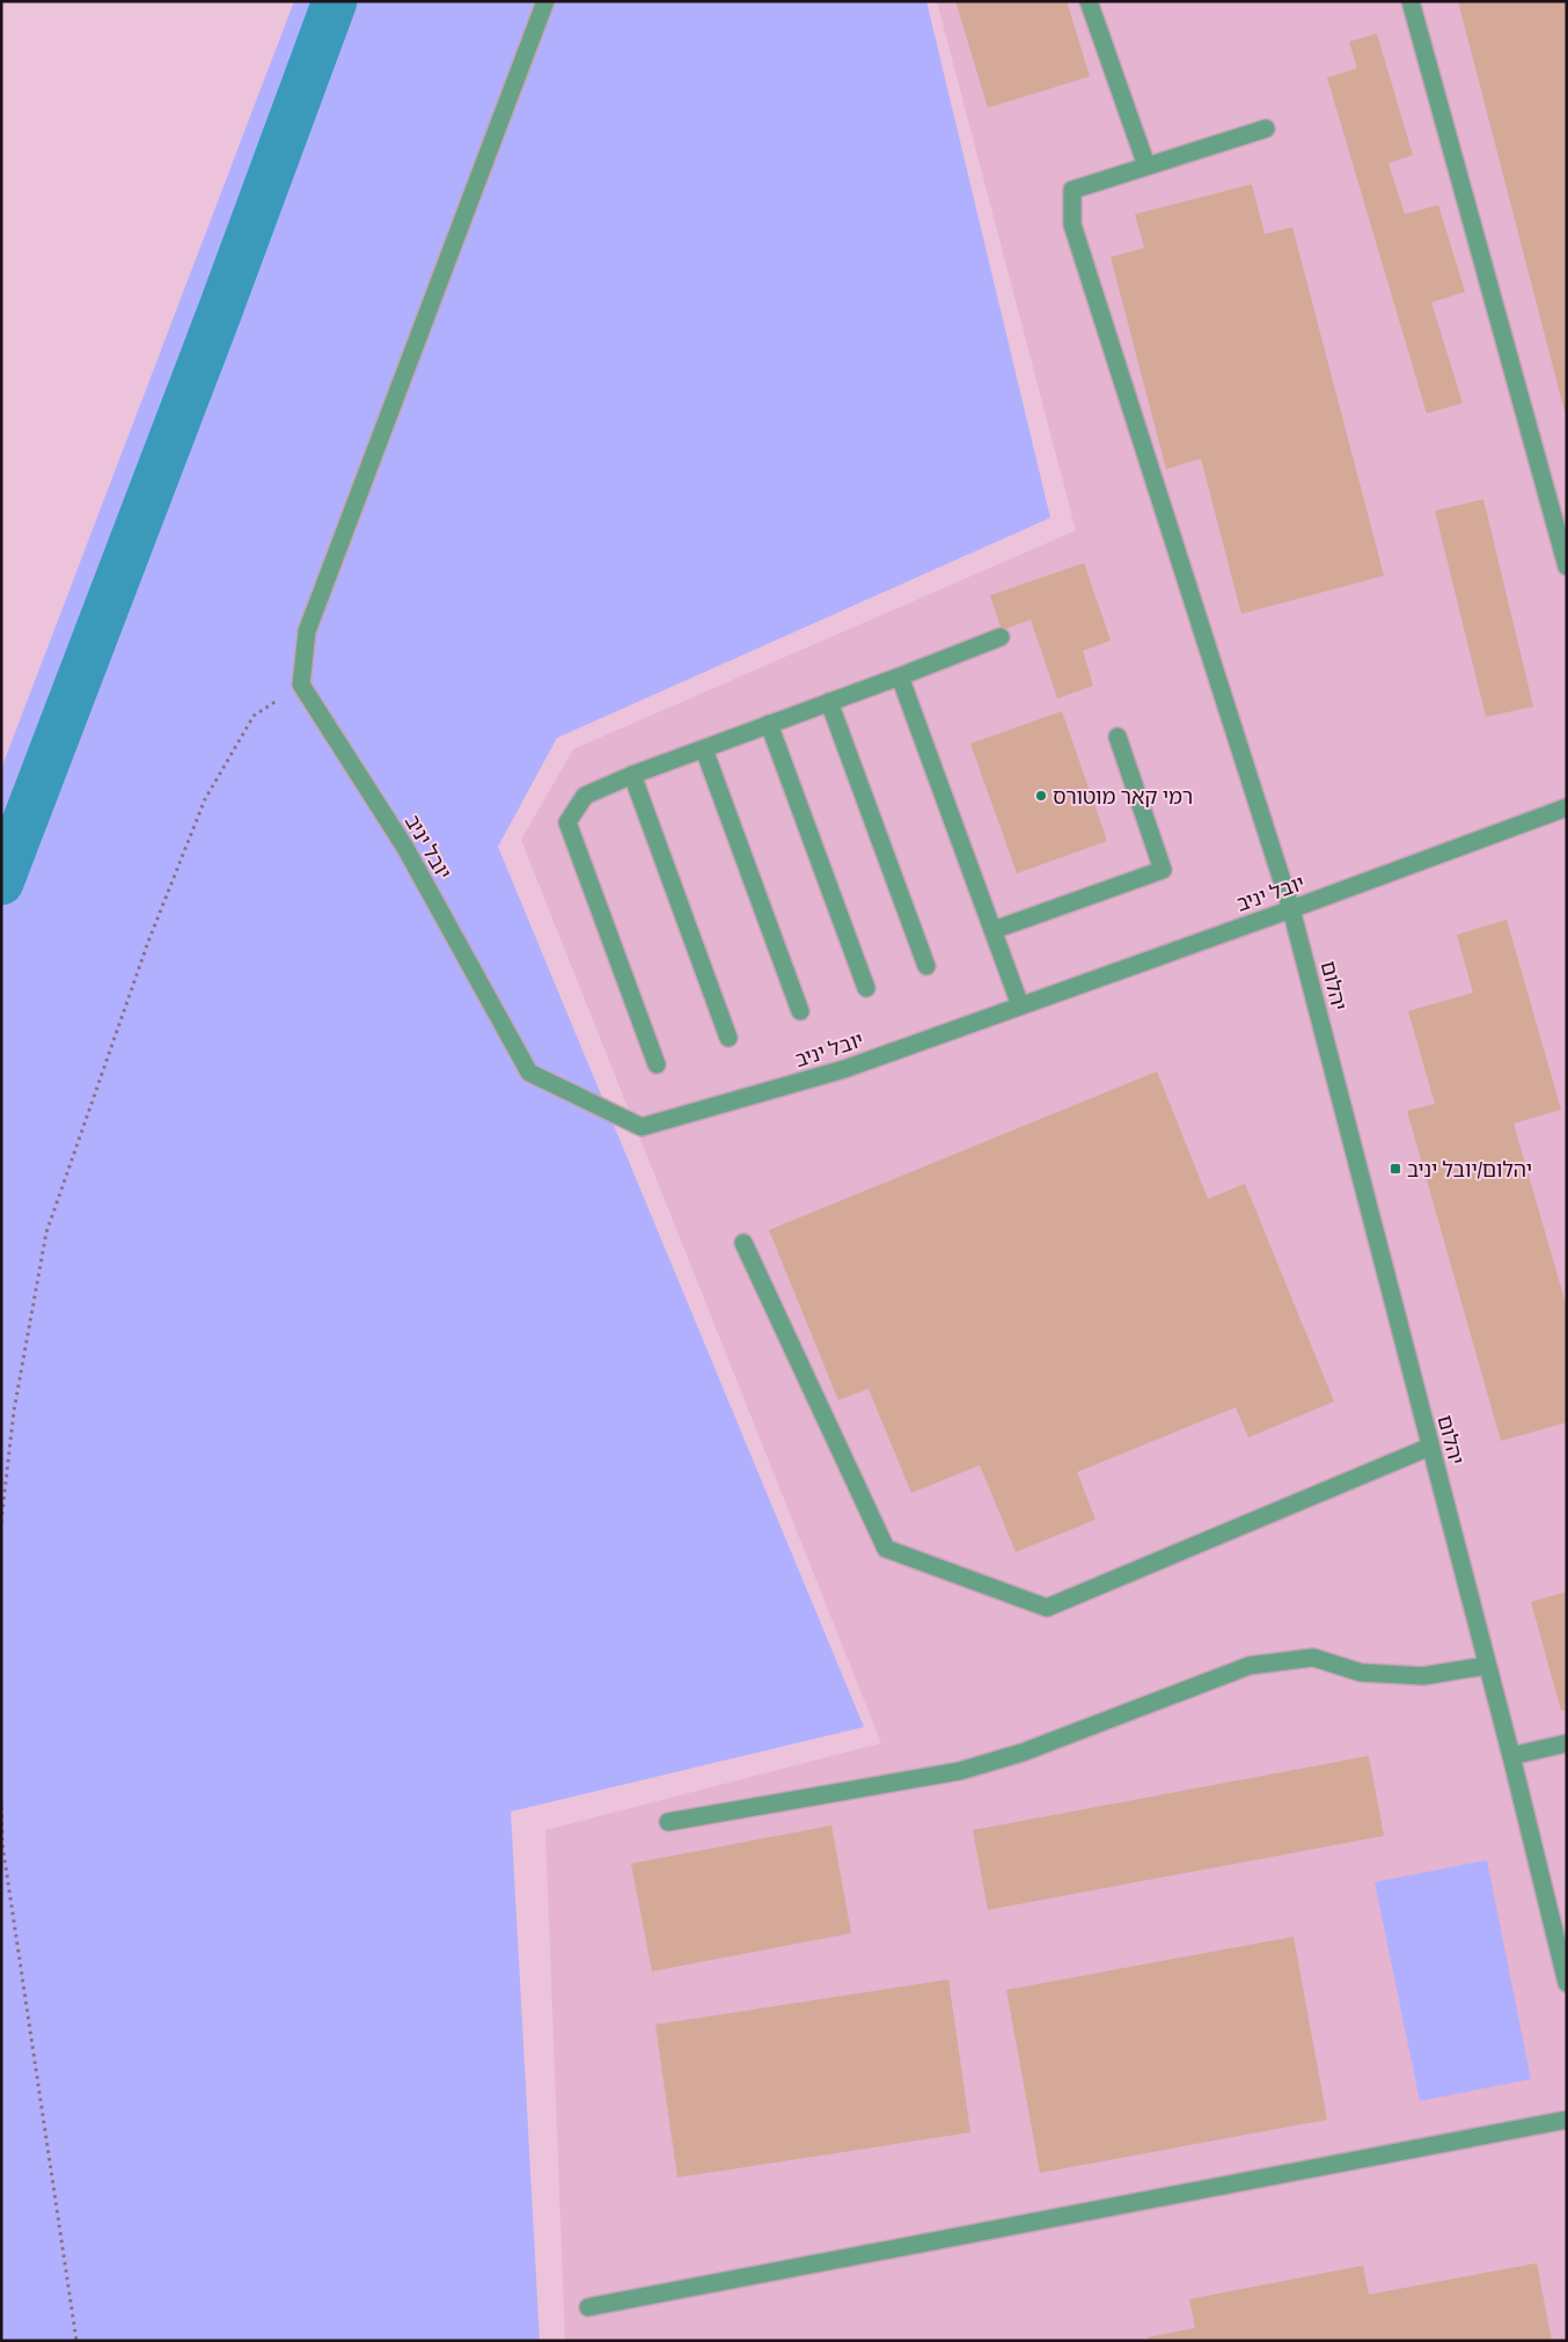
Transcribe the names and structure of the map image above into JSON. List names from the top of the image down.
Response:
{
  "streets": {
    "street": ["יובל יניב", "יהלום"]
  },
  "crossings": [
    ["יובל יניב", "יהלום"]
  ],
  "places": {
    "other": ["רמי קאר מוטורס"],
    "transit": ["יהלום/יובל יניב"]
  }
}
